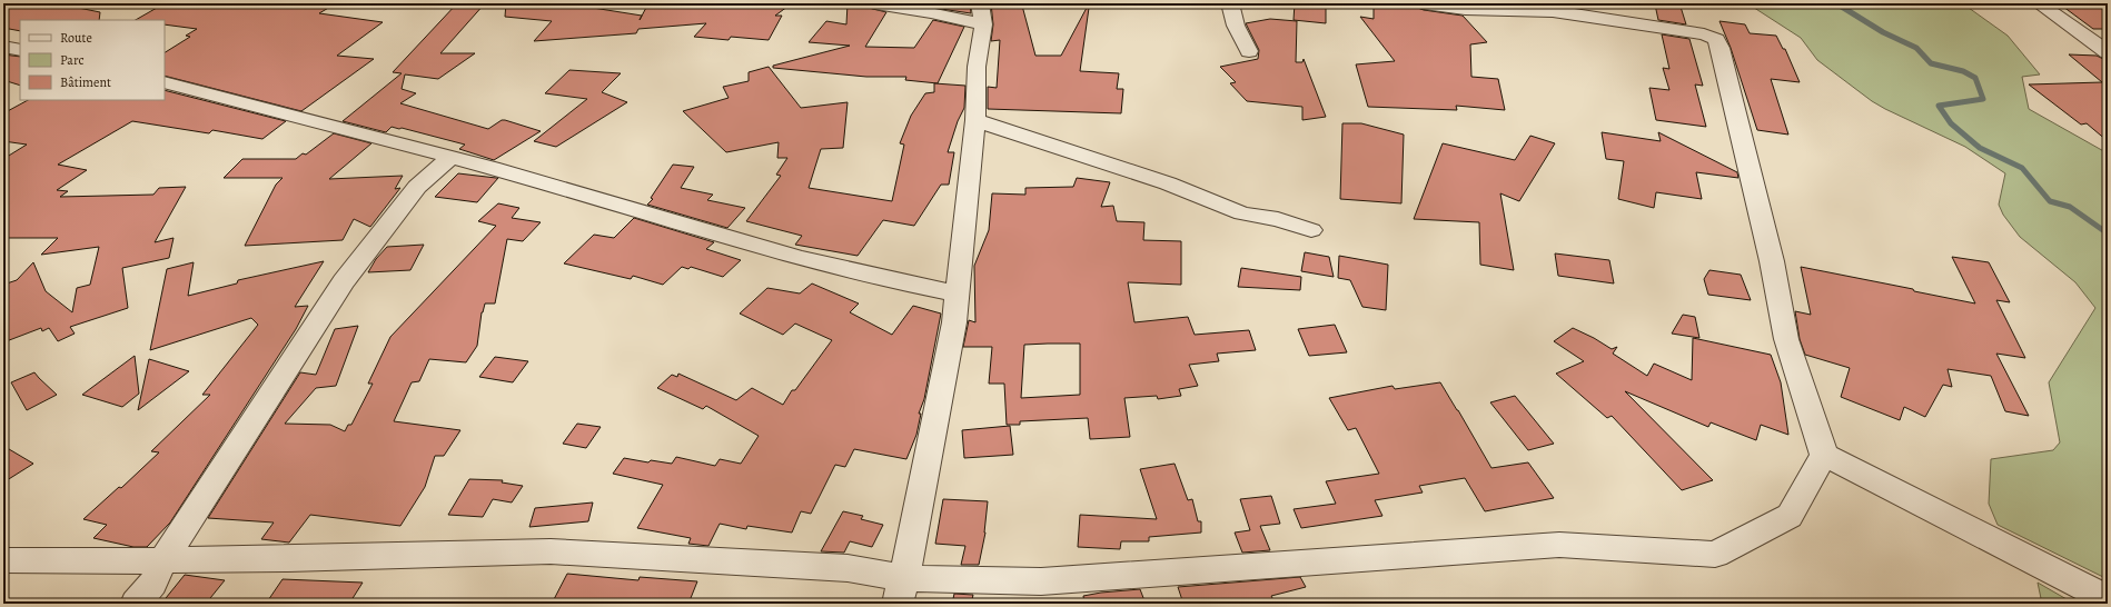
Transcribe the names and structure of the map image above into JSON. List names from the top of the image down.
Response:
{
  "legend": ["Route", "Parc", "Bâtiment"]
}
